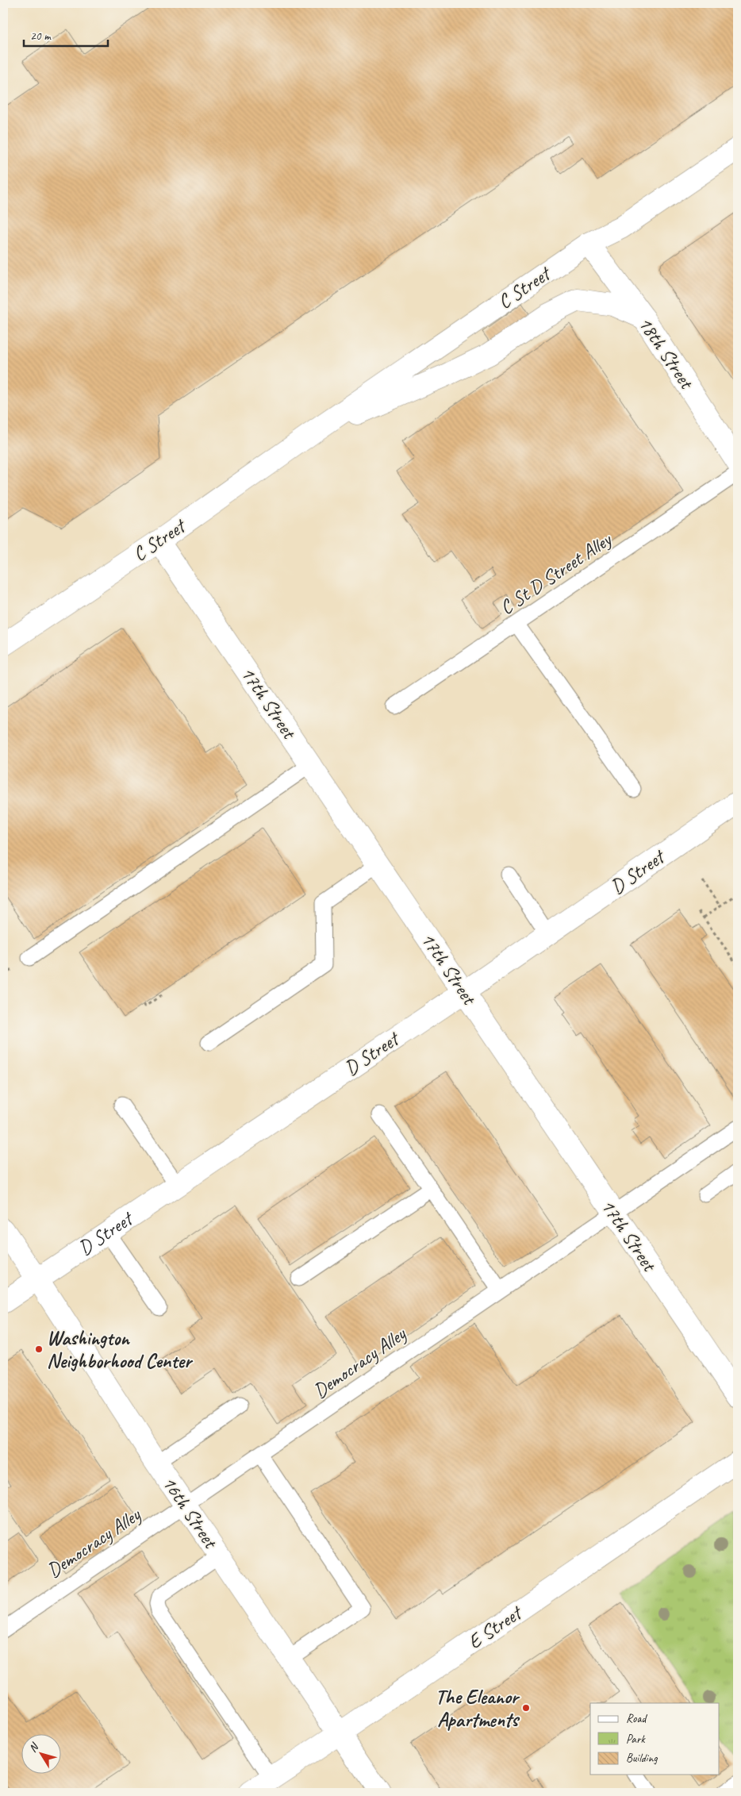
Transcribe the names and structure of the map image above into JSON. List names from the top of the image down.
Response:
{
  "streets": {
    "street": [
      "C Street",
      "18th Street",
      "17th Street",
      "D Street",
      "16th Street",
      "E Street"
    ],
    "lane": ["C St D Street Alley", "Democracy Alley"]
  },
  "crossings": [
    ["C Street", "18th Street"],
    ["C Street", "17th Street"],
    ["17th Street", "D Street"],
    ["17th Street", "Democracy Alley"],
    ["D Street", "16th Street"],
    ["Democracy Alley", "16th Street"],
    ["16th Street", "E Street"]
  ],
  "places": ["Washington Neighborhood Center", "The Eleanor Apartments"],
  "legend": ["Road", "Park", "Building"],
  "scale_bar": "20 m",
  "north": "top left"
}
